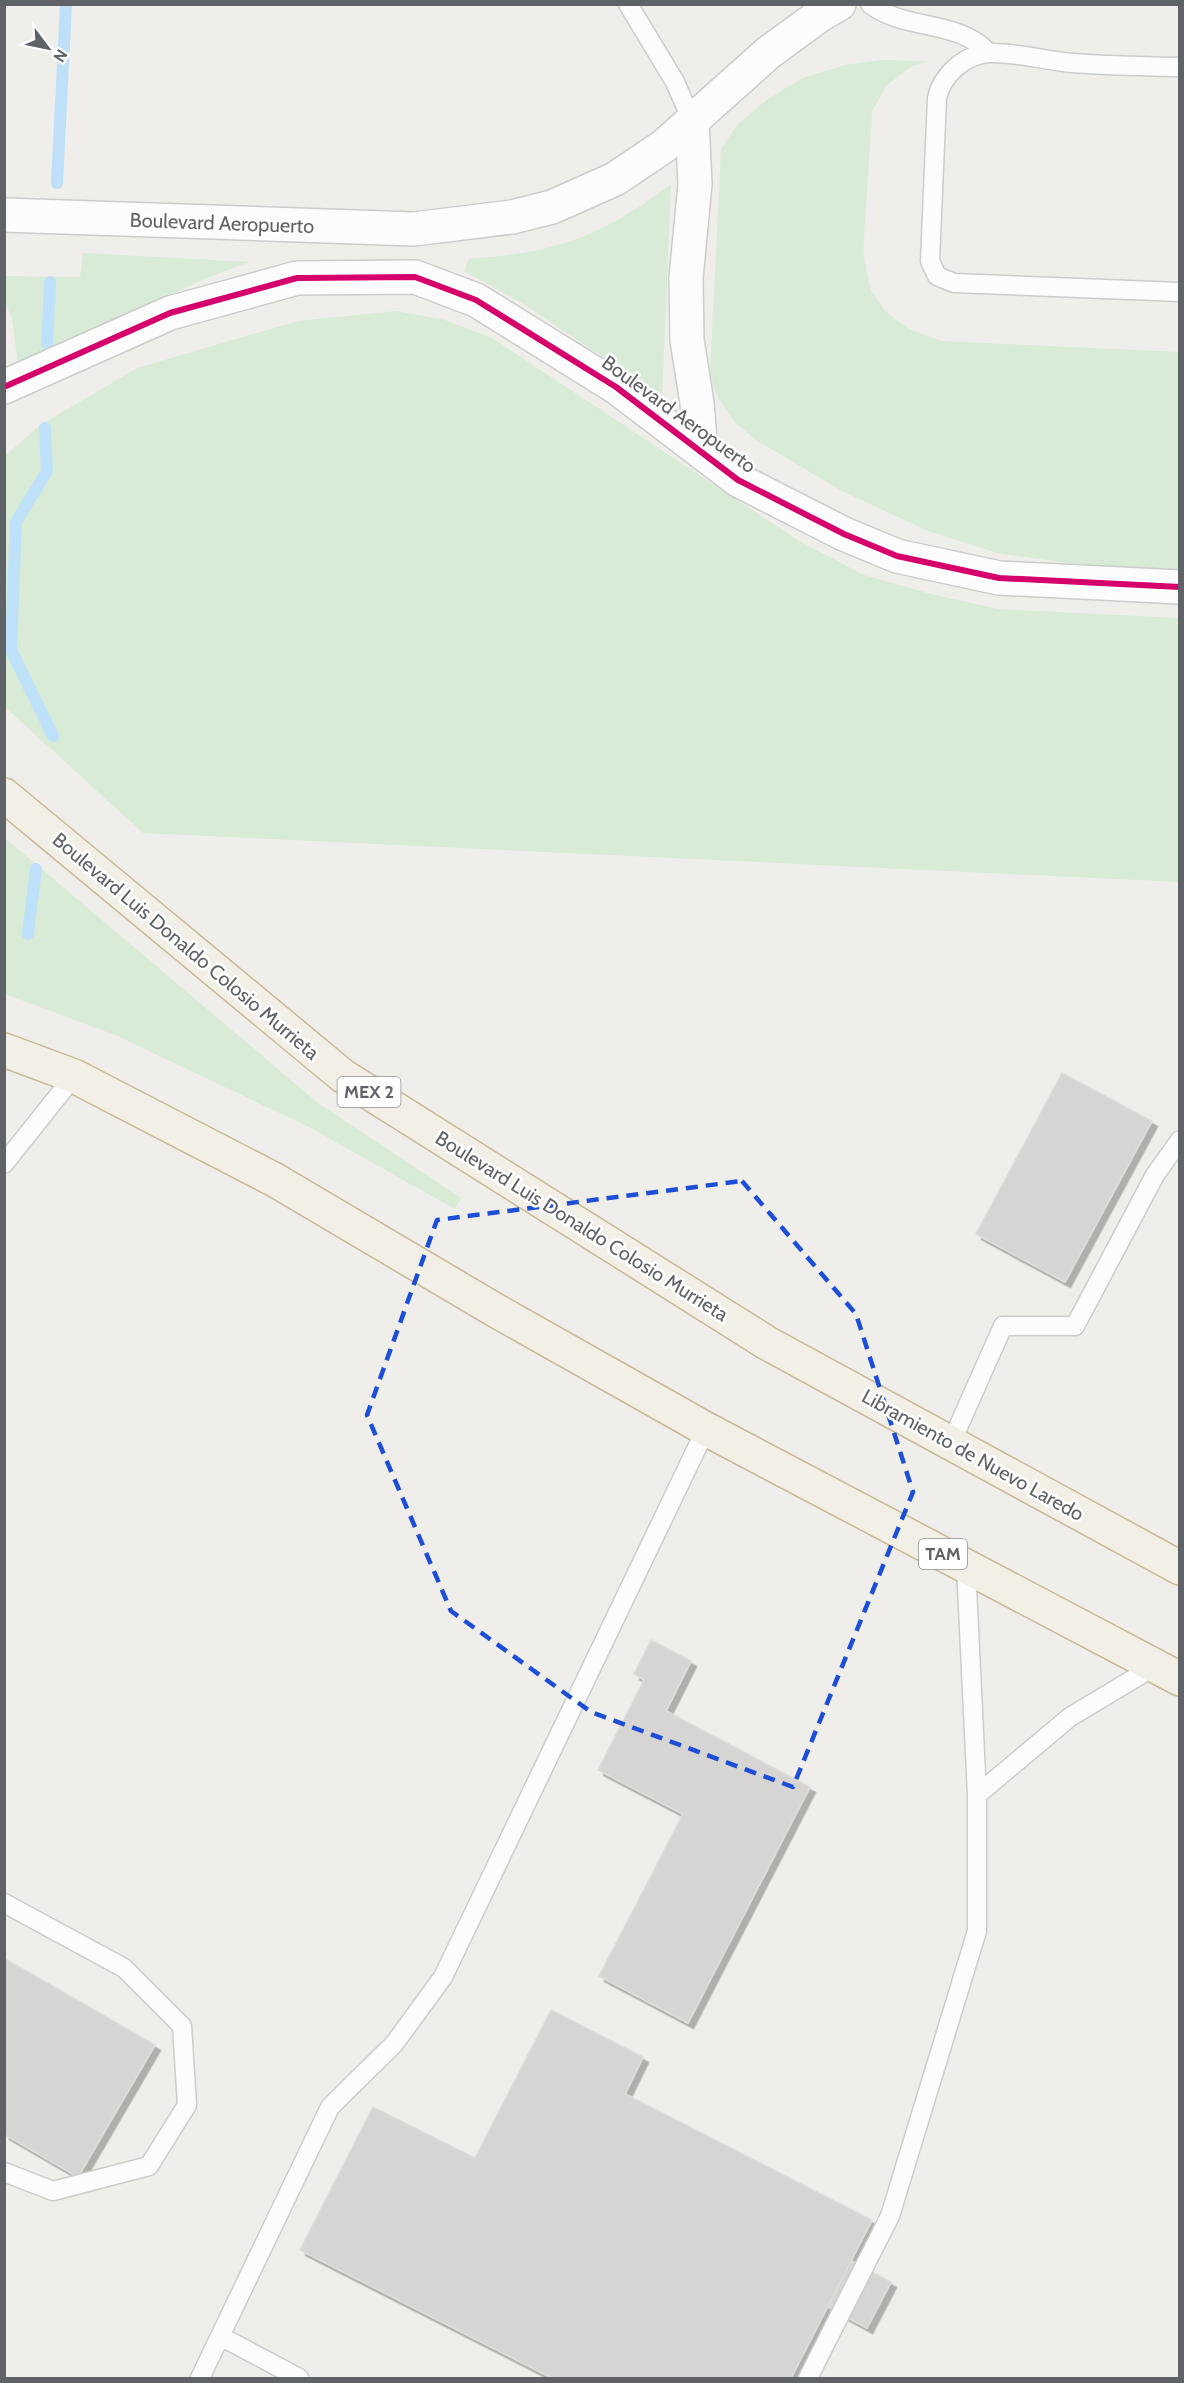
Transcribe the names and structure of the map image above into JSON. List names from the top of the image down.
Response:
{
  "streets": {
    "highway": [
      "Boulevard Luis Donaldo Colosio Murrieta",
      "MEX 2",
      "Libramiento de Nuevo Laredo",
      "TAM"
    ],
    "street": ["Boulevard Aeropuerto"]
  },
  "crossings": [
    ["Boulevard Luis Donaldo Colosio Murrieta", "Libramiento de Nuevo Laredo"]
  ],
  "north": "bottom right"
}
